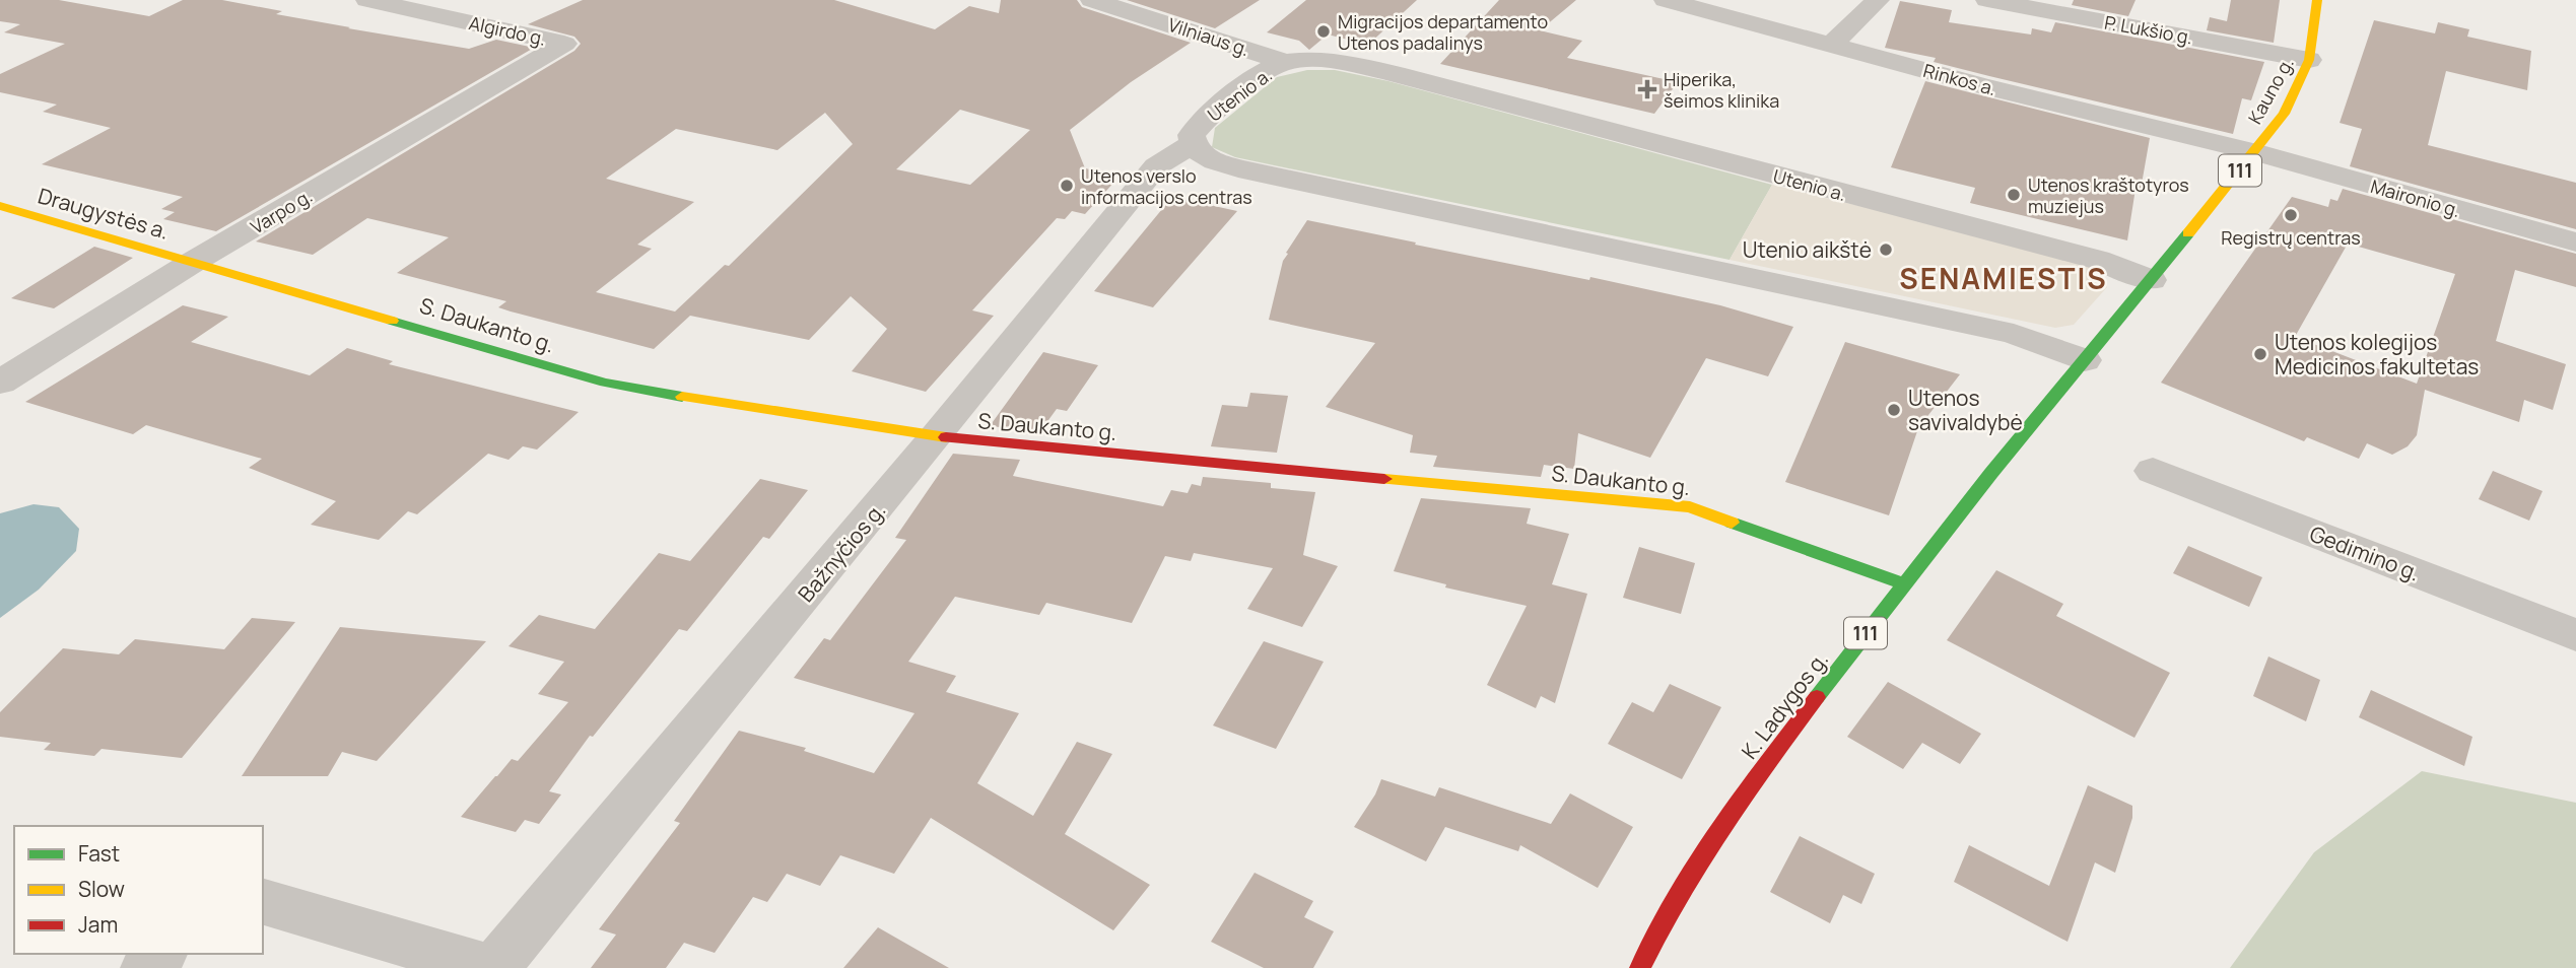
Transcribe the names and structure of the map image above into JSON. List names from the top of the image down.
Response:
{
  "streets": {
    "street": [
      "P. Lukšio g.",
      "Algirdo g.",
      "Vilniaus g.",
      "Rinkos a.",
      "Kauno g.",
      "Utenio a.",
      "111",
      "Maironio g.",
      "Varpo g.",
      "Draugystės a.",
      "S. Daukanto g.",
      "Bažnyčios g.",
      "Gedimino g.",
      "K. Ladygos g."
    ]
  },
  "crossings": [
    ["P. Lukšio g.", "Kauno g."],
    ["Algirdo g.", "Varpo g."],
    ["Vilniaus g.", "Utenio a."],
    ["Rinkos a.", "Kauno g."],
    ["Rinkos a.", "Maironio g."],
    ["Kauno g.", "Utenio a."],
    ["Kauno g.", "Maironio g."],
    ["Kauno g.", "K. Ladygos g."],
    ["Utenio a.", "Bažnyčios g."],
    ["Utenio a.", "K. Ladygos g."],
    ["Varpo g.", "Draugystės a."],
    ["Varpo g.", "S. Daukanto g."],
    ["Draugystės a.", "S. Daukanto g."],
    ["S. Daukanto g.", "Bažnyčios g."],
    ["S. Daukanto g.", "K. Ladygos g."]
  ],
  "districts": ["SENAMIESTIS"],
  "places": {
    "other": [
      "Migracijos departamento Utenos padalinys",
      "Utenos verslo informacijos centras",
      "Utenos kraštotyros muziejus",
      "Registrų centras",
      "Utenio aikštė",
      "Utenos kolegijos Medicinos fakultetas",
      "Utenos savivaldybė"
    ],
    "health": ["Hiperika, šeimos klinika"]
  },
  "legend": ["Fast", "Slow", "Jam"]
}
